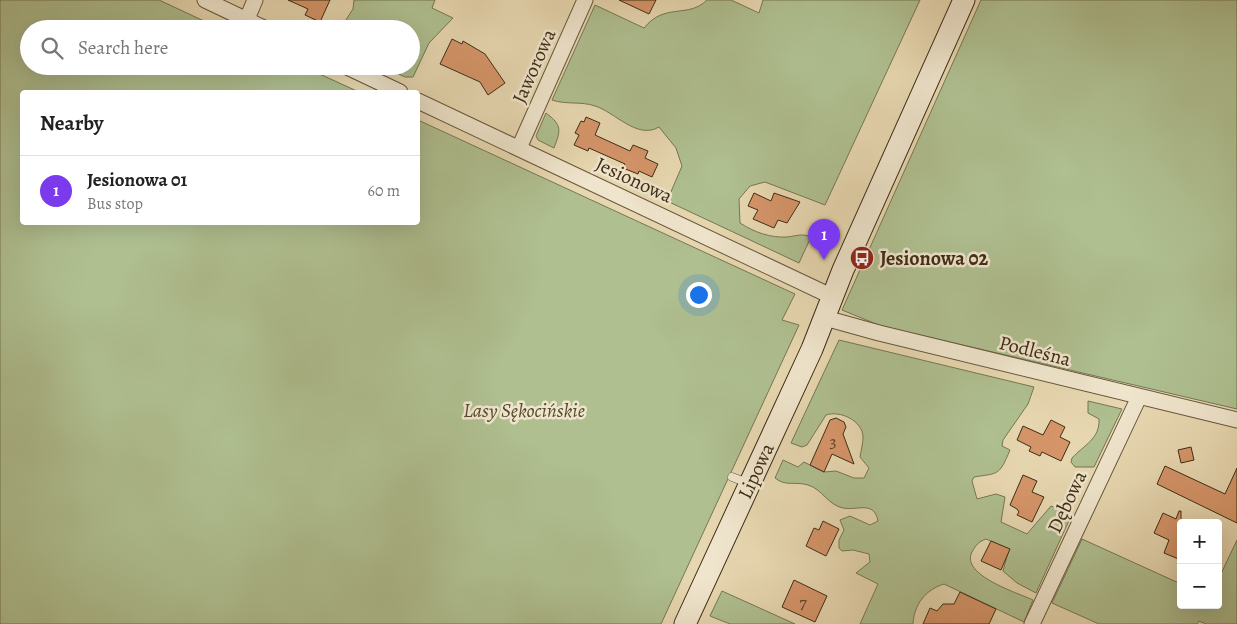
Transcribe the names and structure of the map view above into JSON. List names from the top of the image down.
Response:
{
  "streets": {
    "street": [
      "Jaworowa",
      "Jesionowa",
      "Podleśna",
      "Lipowa",
      "Dębowa"
    ]
  },
  "crossings": [
    ["Jaworowa", "Jesionowa"],
    ["Jesionowa", "Lipowa"],
    ["Podleśna", "Lipowa"],
    ["Podleśna", "Dębowa"]
  ],
  "parks": ["Lasy Sękocińskie"],
  "places": {
    "bus stop": ["Jesionowa 02"]
  },
  "house_numbers": ["3", "7"],
  "page": {
    "search": "Search here",
    "heading": "Nearby",
    "list": [
      {
        "mark": "1",
        "name": "Jesionowa 01",
        "note": "Bus stop",
        "value": "60 m"
      }
    ],
    "pins": "1",
    "map_buttons": ["+", "−"]
  }
}
